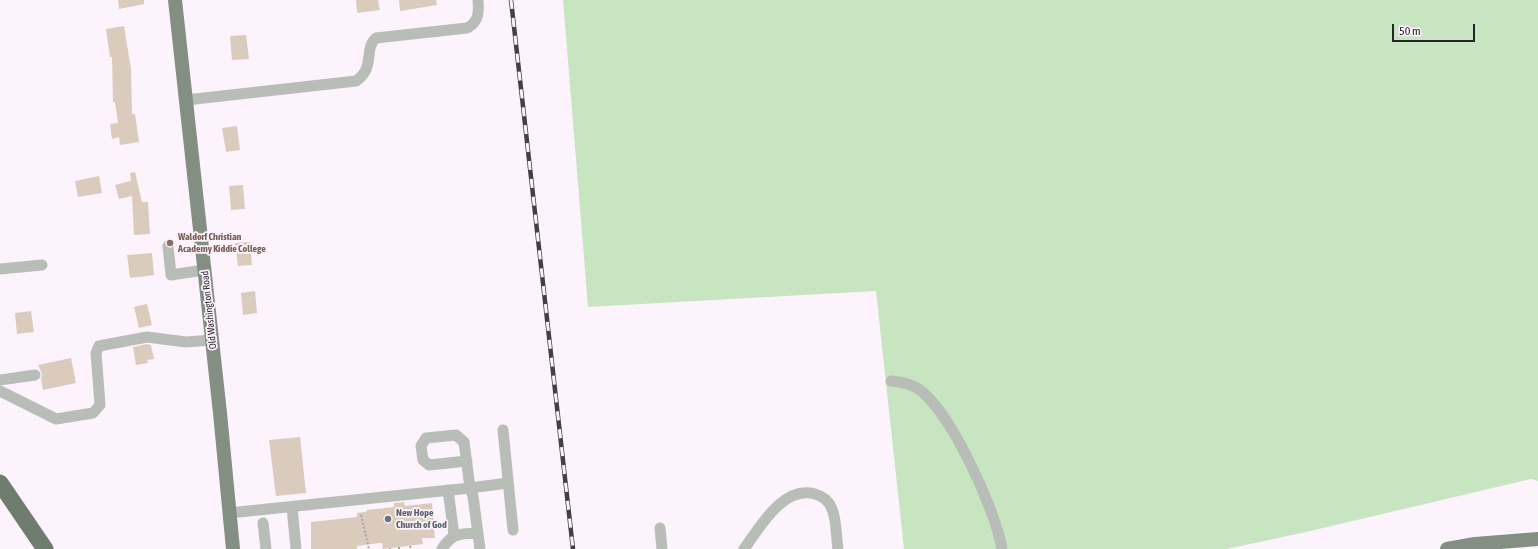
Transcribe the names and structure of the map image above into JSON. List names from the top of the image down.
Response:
{
  "streets": {
    "main road": ["Old Washington Road"]
  },
  "places": ["Waldorf Christian Academy Kiddie College", "New Hope Church of God"],
  "scale_bar": "50 m"
}
